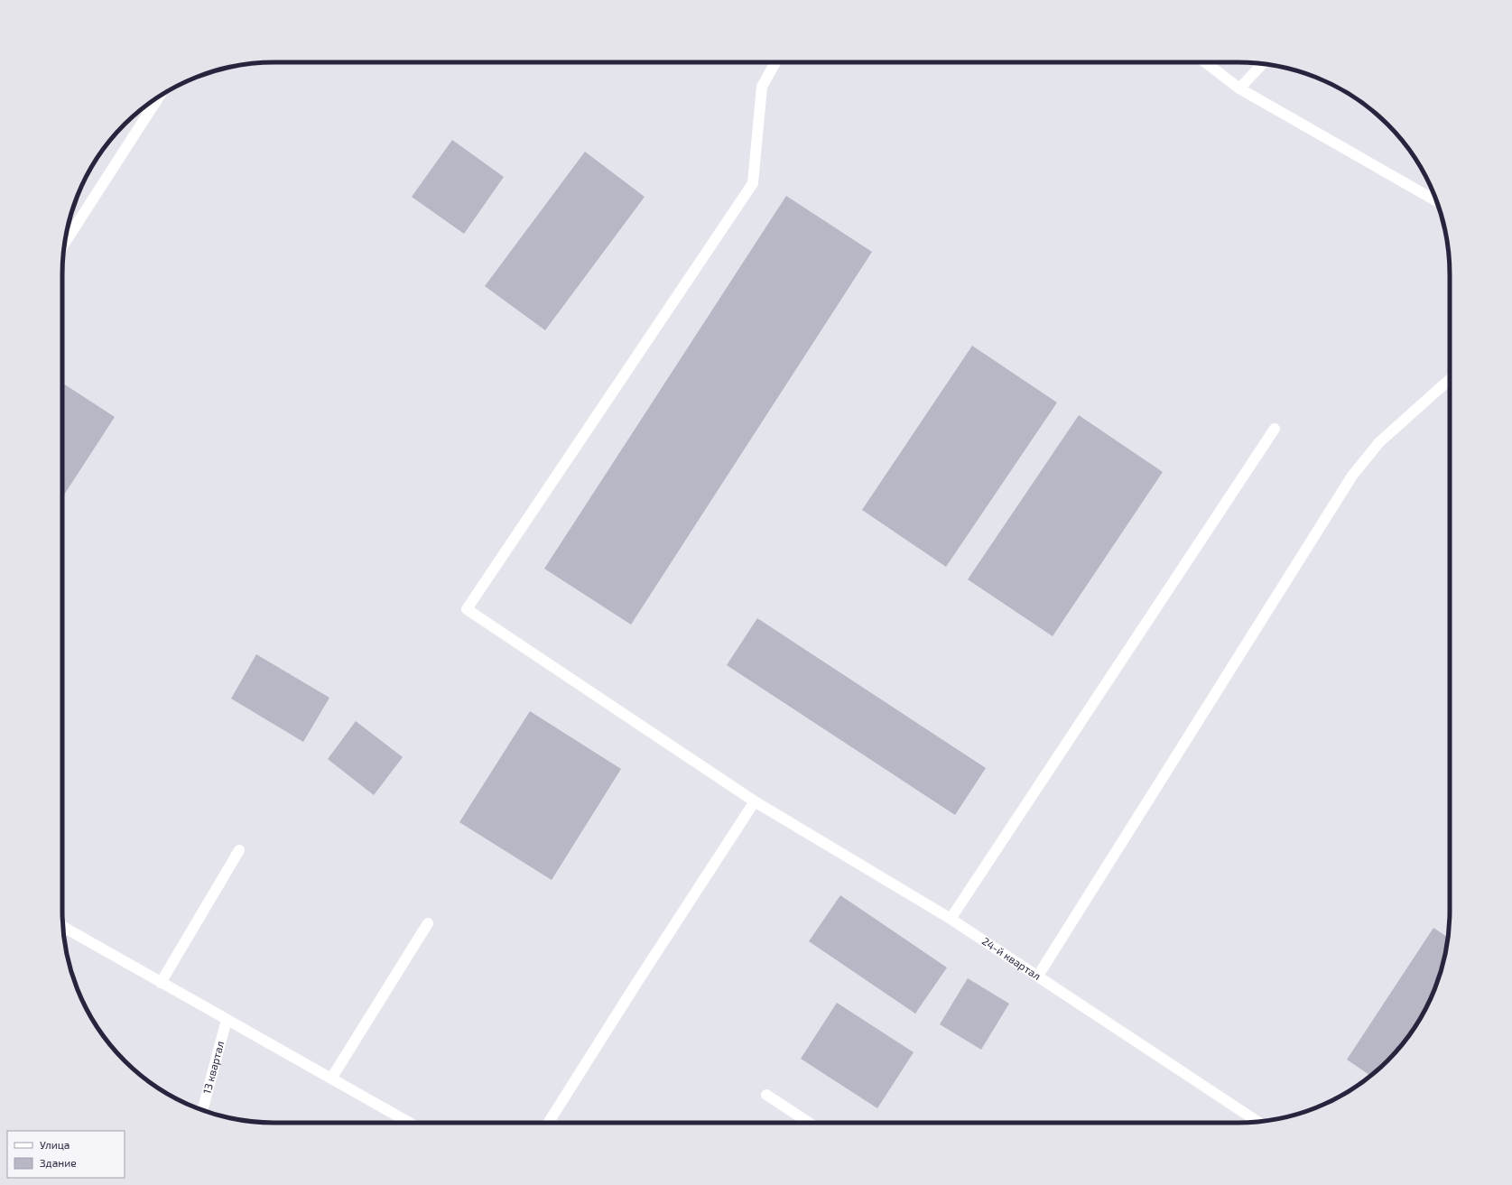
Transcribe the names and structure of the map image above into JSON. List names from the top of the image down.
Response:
{
  "streets": {
    "street": ["24-й квартал", "13 квартал"]
  },
  "legend": ["Улица", "Здание"]
}
